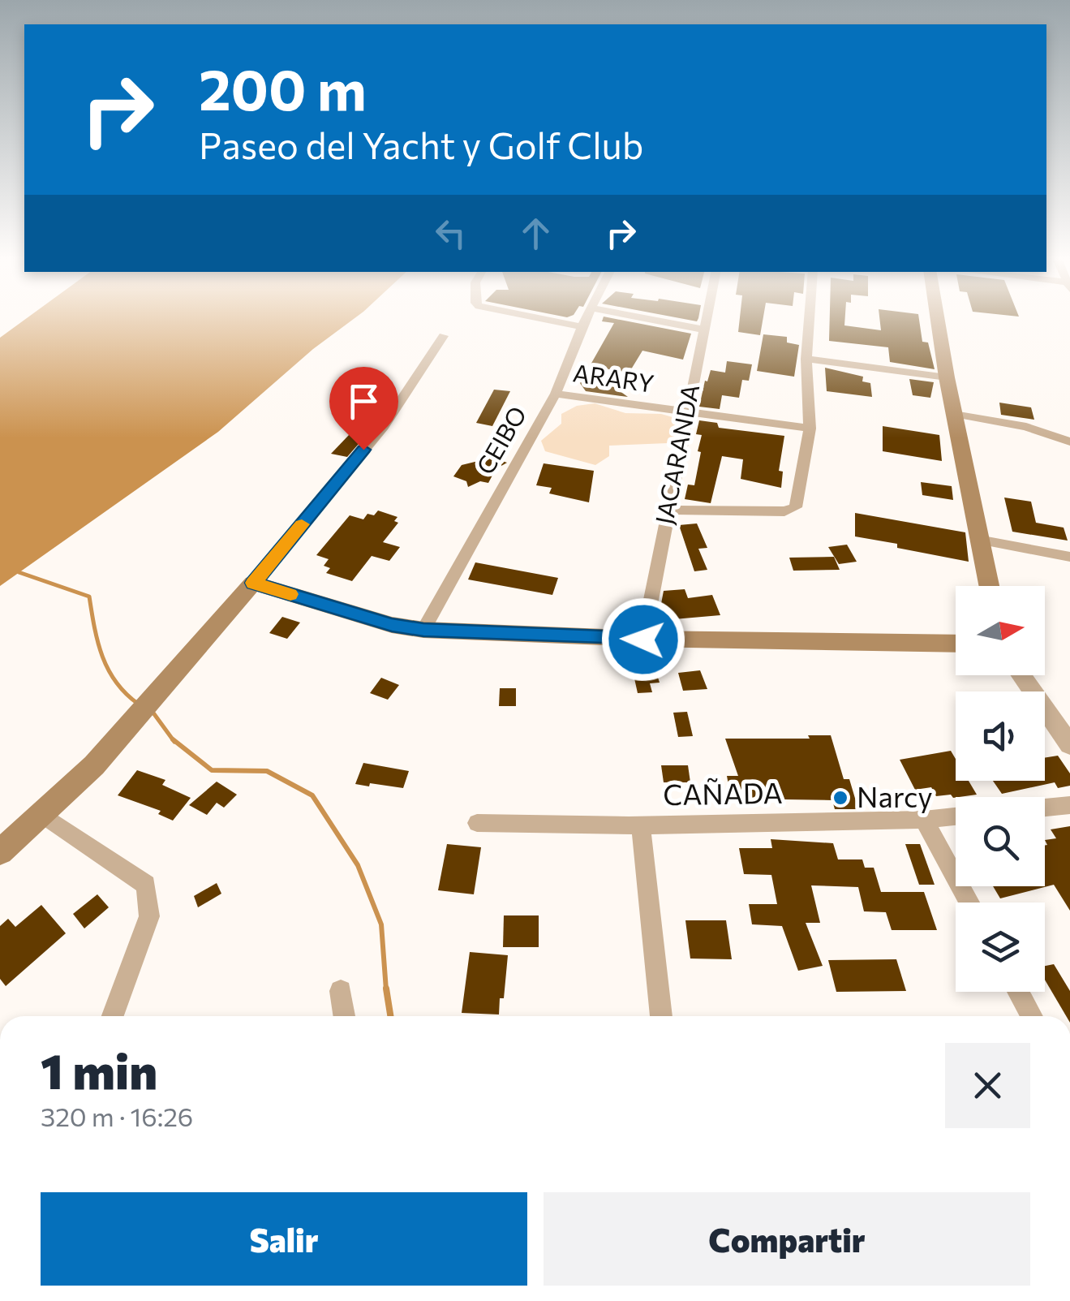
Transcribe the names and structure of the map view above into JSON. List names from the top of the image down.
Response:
{
  "streets": {
    "street": [
      "ARARY",
      "CEIBO",
      "JACARANDA",
      "CAÑADA"
    ]
  },
  "crossings": [
    ["ARARY", "CEIBO"],
    ["ARARY", "JACARANDA"]
  ],
  "places": ["Narcy"],
  "north": "right",
  "page": {
    "turn": ["200 m", "Paseo del Yacht y Golf Club"],
    "heading": ["1 min", "320 m · 16:26"],
    "buttons": ["Salir", "Compartir"]
  }
}
